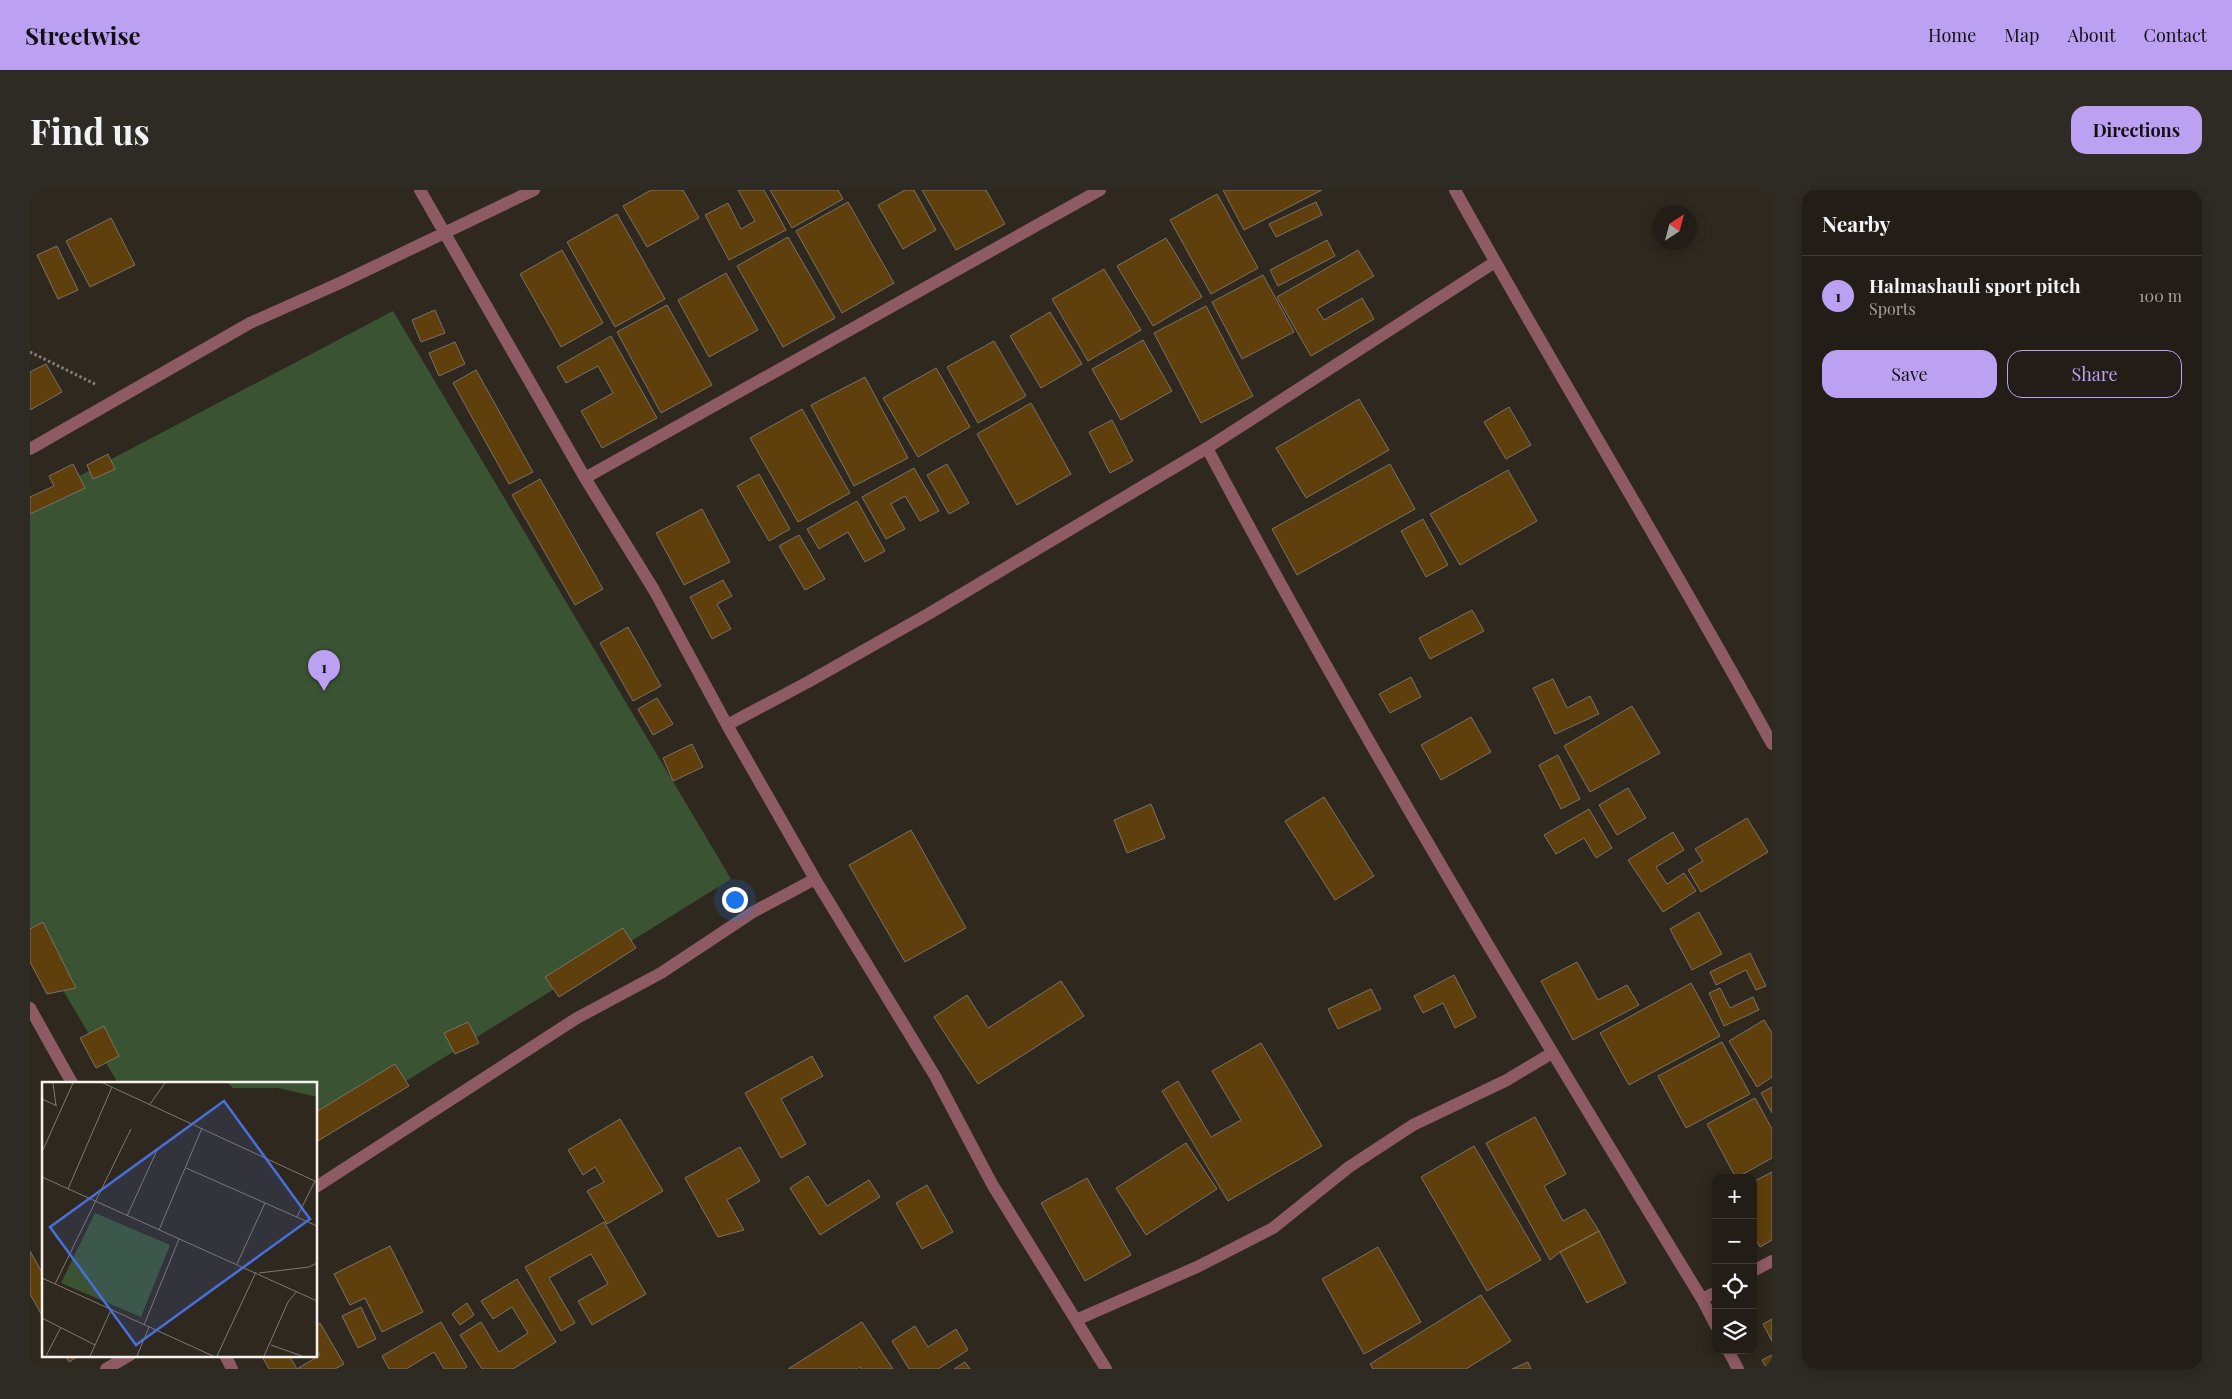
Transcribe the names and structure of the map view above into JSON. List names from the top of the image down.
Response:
{
  "north": "top right",
  "page": {
    "header": "Streetwise",
    "nav": [
      "Home",
      "Map",
      "About",
      "Contact"
    ],
    "buttons": [
      "Directions",
      ["Save", "Share"]
    ],
    "title": "Find us",
    "heading": "Nearby",
    "list": [
      {
        "mark": "1",
        "name": "Halmashauli sport pitch",
        "note": "Sports",
        "value": "100 m"
      }
    ],
    "pins": "1",
    "map_buttons": ["+", "−"]
  }
}
